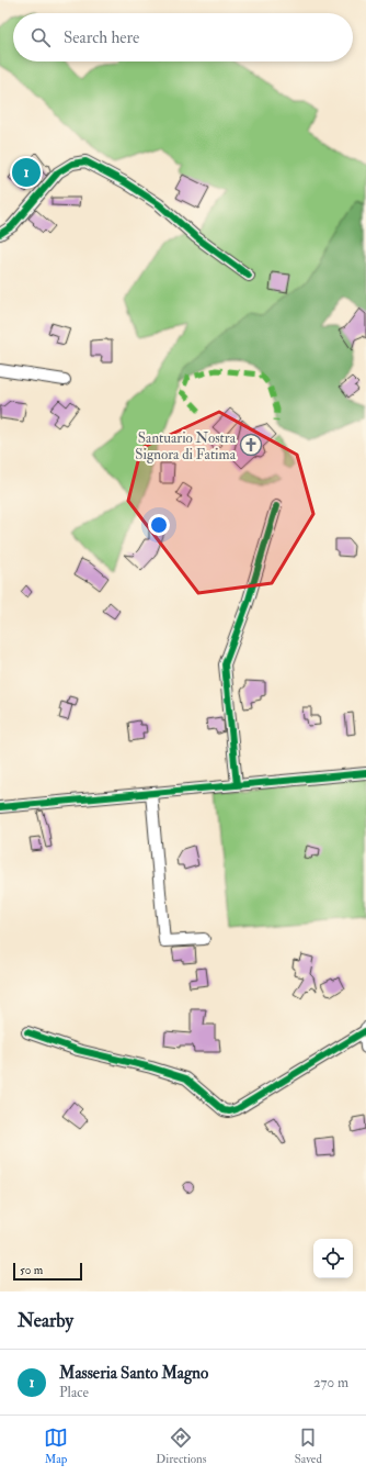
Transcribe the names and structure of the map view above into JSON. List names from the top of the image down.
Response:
{
  "places": {
    "church": ["Santuario Nostra Signora di Fatima"]
  },
  "scale_bar": "50 m",
  "page": {
    "search": "Search here",
    "pins": "1",
    "scale": "50 m",
    "heading": "Nearby",
    "list": [
      {
        "mark": "1",
        "name": "Masseria Santo Magno",
        "note": "Place",
        "value": "270 m"
      }
    ],
    "nav": ["Map", "Directions", "Saved"]
  }
}
